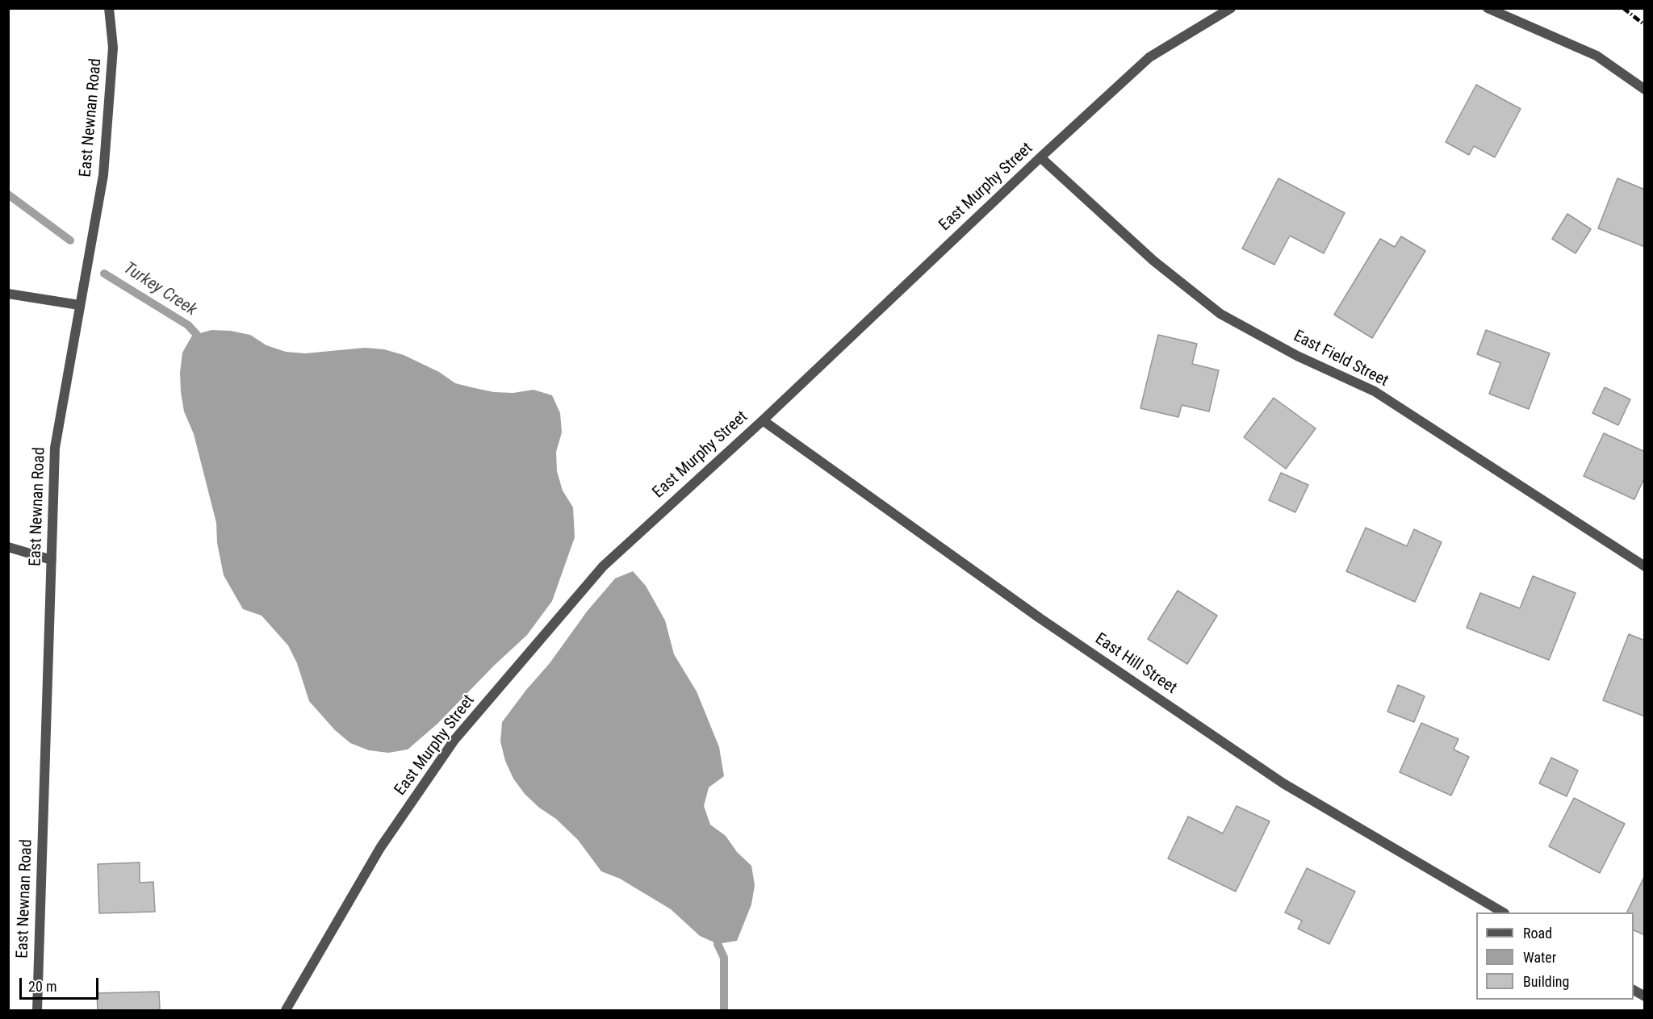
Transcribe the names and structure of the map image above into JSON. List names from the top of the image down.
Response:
{
  "streets": {
    "street": [
      "East Newnan Road",
      "East Murphy Street",
      "East Field Street",
      "East Hill Street"
    ]
  },
  "crossings": [
    ["East Murphy Street", "East Field Street"],
    ["East Murphy Street", "East Hill Street"]
  ],
  "water": ["Turkey Creek"],
  "legend": ["Road", "Water", "Building"],
  "scale_bar": "20 m"
}
